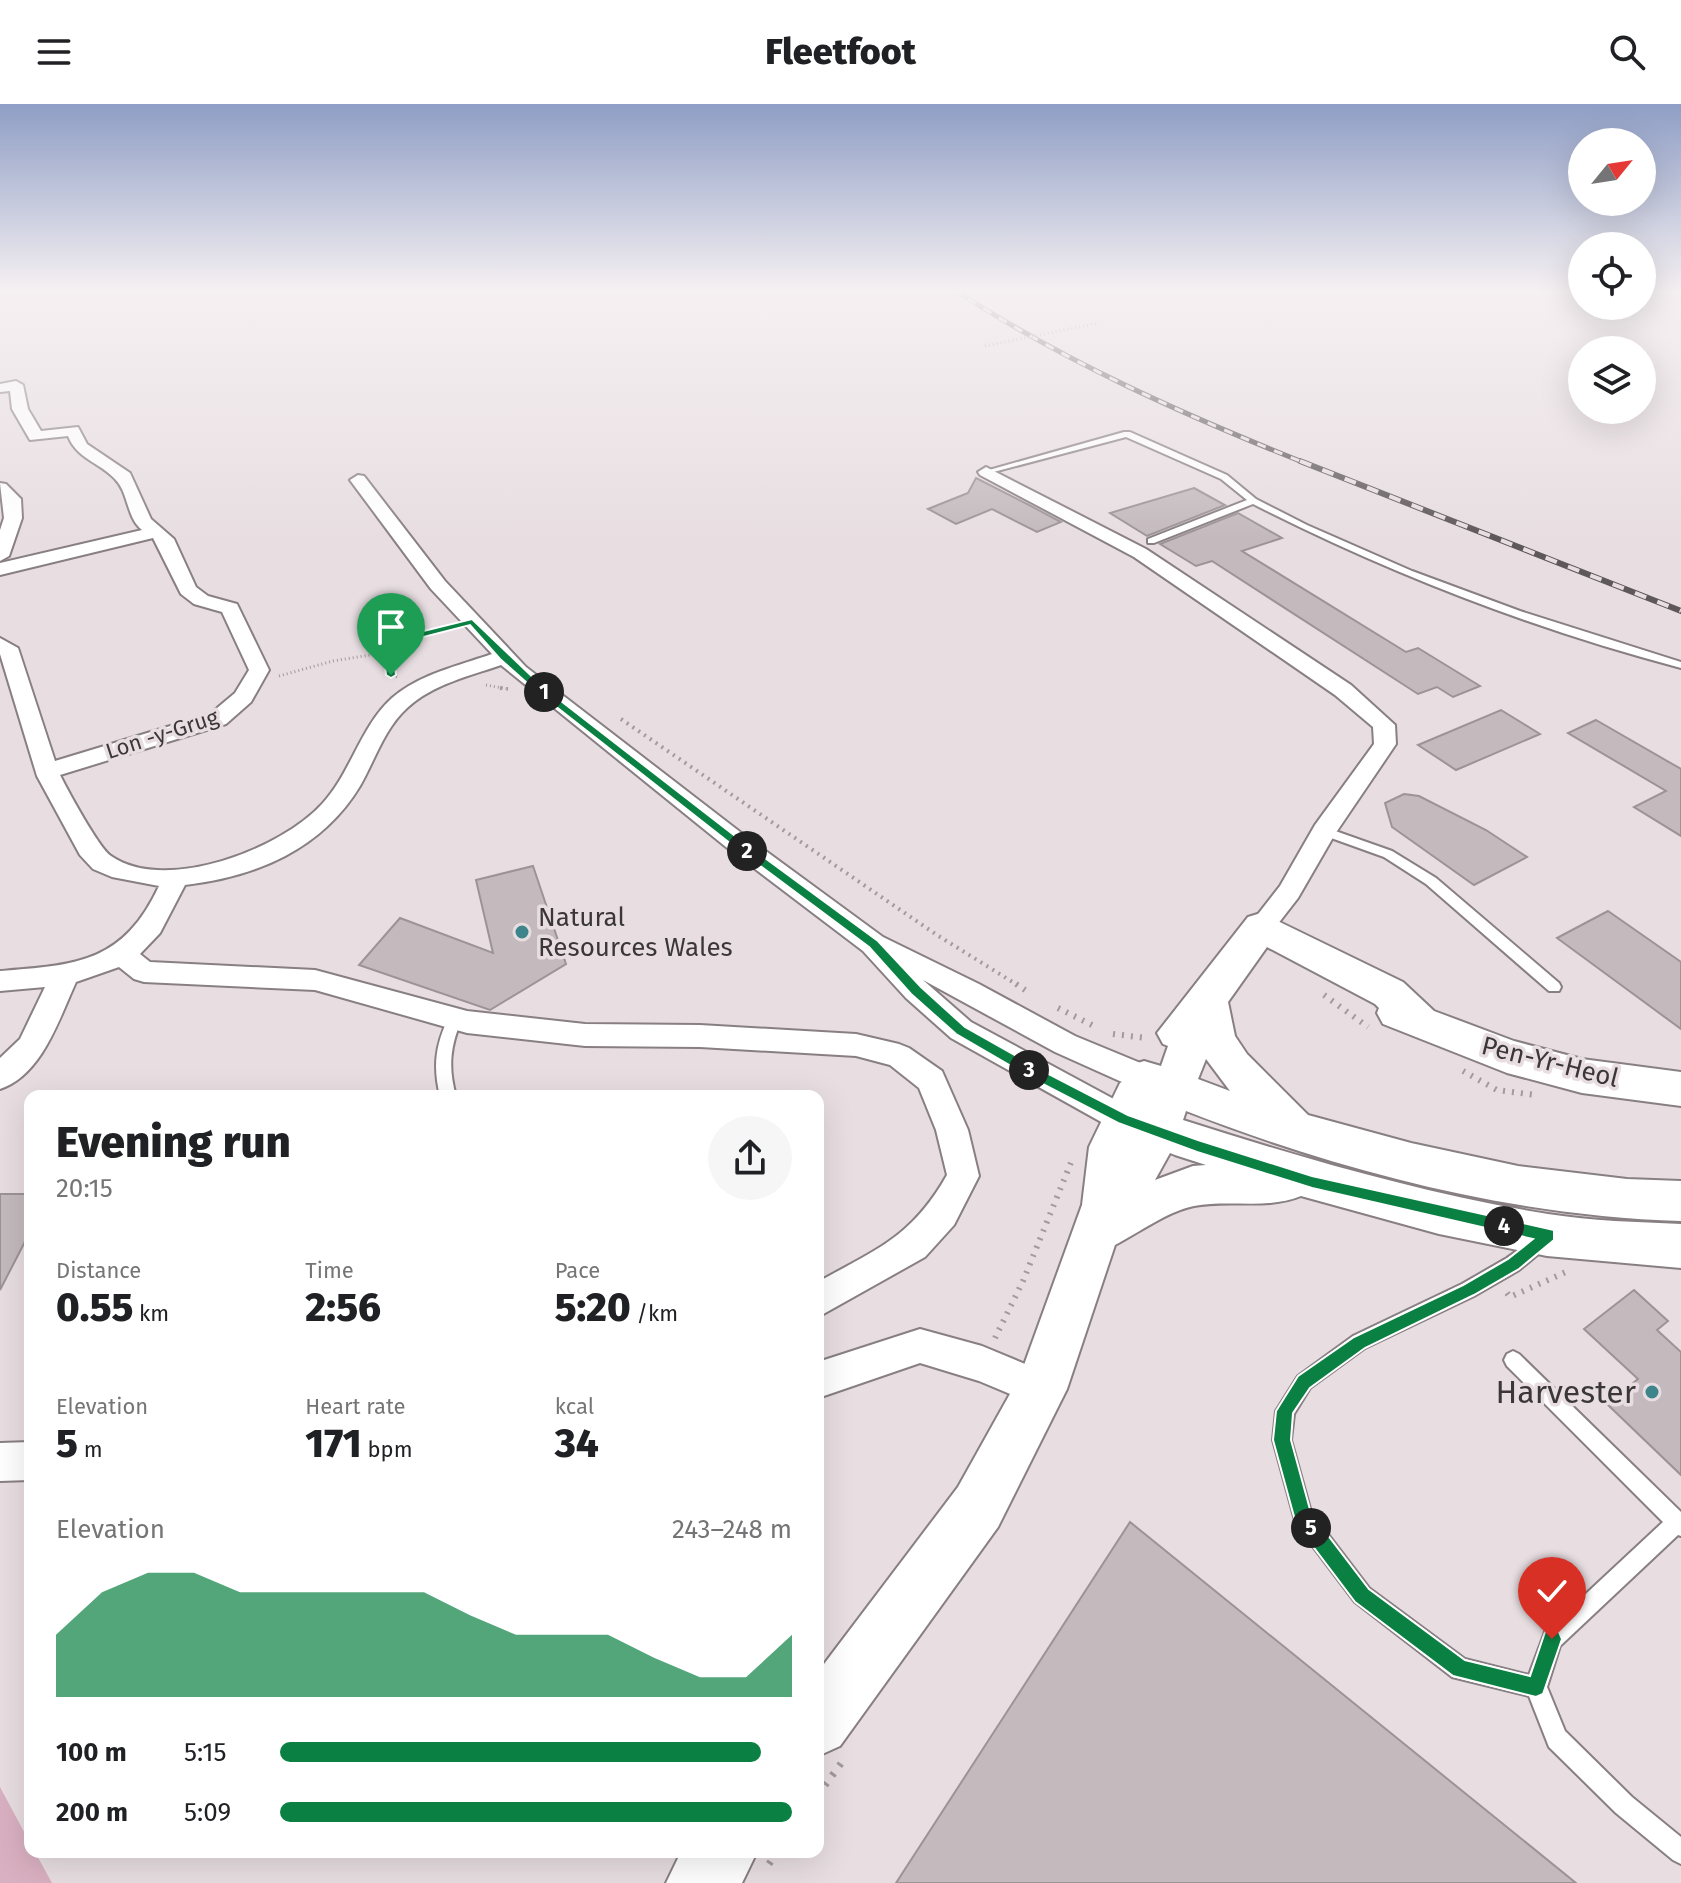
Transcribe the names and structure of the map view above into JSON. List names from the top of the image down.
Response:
{
  "streets": {
    "main road": ["Pen-Yr-Heol"],
    "street": ["Lon -y-Grug"]
  },
  "places": ["Natural Resources Wales", "Harvester"],
  "north": "top right",
  "page": {
    "header": "Fleetfoot",
    "pins": [
      "1",
      "2",
      "3",
      "4",
      "5"
    ],
    "heading": ["Evening run", "20:15"],
    "stats": [
      ["Distance", "0.55 km"],
      ["Time", "2:56"],
      ["Pace", "5:20 /km"],
      ["Elevation", "5 m"],
      ["Heart rate", "171 bpm"],
      ["kcal", "34"]
    ],
    "chart": ["Elevation", "243–248 m"],
    "list": [
      {
        "name": "100 m",
        "note": "5:15"
      },
      {
        "name": "200 m",
        "note": "5:09"
      }
    ]
  }
}
